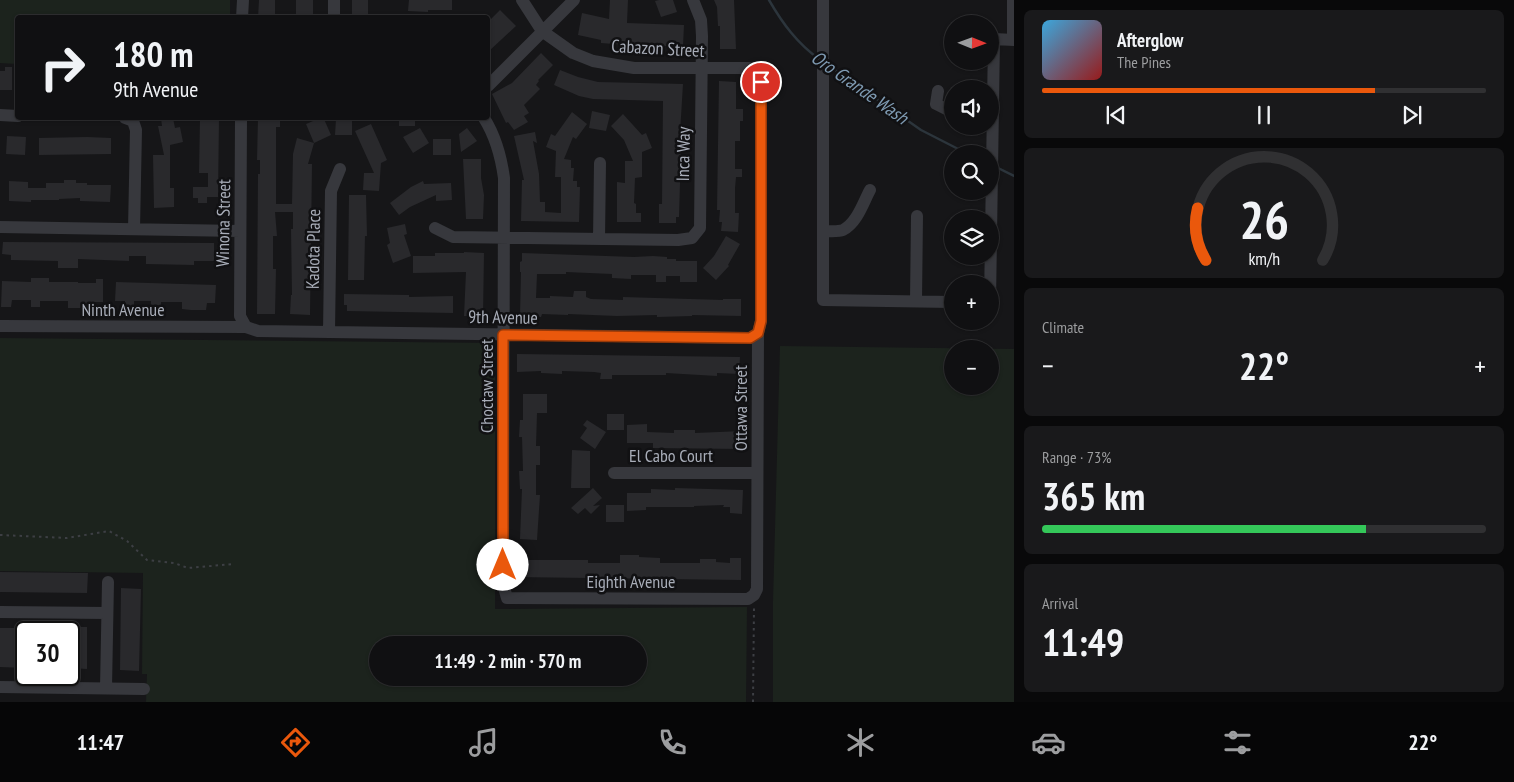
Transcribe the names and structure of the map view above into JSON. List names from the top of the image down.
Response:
{
  "streets": {
    "street": [
      "Cabazon Street",
      "Inca Way",
      "Winona Street",
      "Kadota Place",
      "Ninth Avenue",
      "9th Avenue",
      "Choctaw Street",
      "Ottawa Street",
      "El Cabo Court",
      "Eighth Avenue"
    ]
  },
  "crossings": [
    ["Cabazon Street", "Inca Way"],
    ["Cabazon Street", "Ottawa Street"],
    ["Winona Street", "Ninth Avenue"],
    ["Winona Street", "9th Avenue"],
    ["Kadota Place", "9th Avenue"],
    ["Ninth Avenue", "9th Avenue"],
    ["9th Avenue", "Choctaw Street"],
    ["9th Avenue", "Ottawa Street"],
    ["Choctaw Street", "Eighth Avenue"],
    ["Ottawa Street", "El Cabo Court"],
    ["Ottawa Street", "Eighth Avenue"]
  ],
  "water": ["Oro Grande Wash"],
  "north": "right",
  "page": {
    "map_buttons": ["+", "−"],
    "turn": ["180 m", "9th Avenue"],
    "song": ["Afterglow", "The Pines"],
    "tile": [
      "Climate",
      ["Range · 73%", "365 km"],
      ["Arrival", "11:49"]
    ],
    "heat": ["−", "22°", "+"],
    "limit": "30",
    "trip": "11:49 · 2 min · 570 m",
    "tabs": ["11:47", "22°"],
    "gauge": ["26", "km/h"]
  }
}
